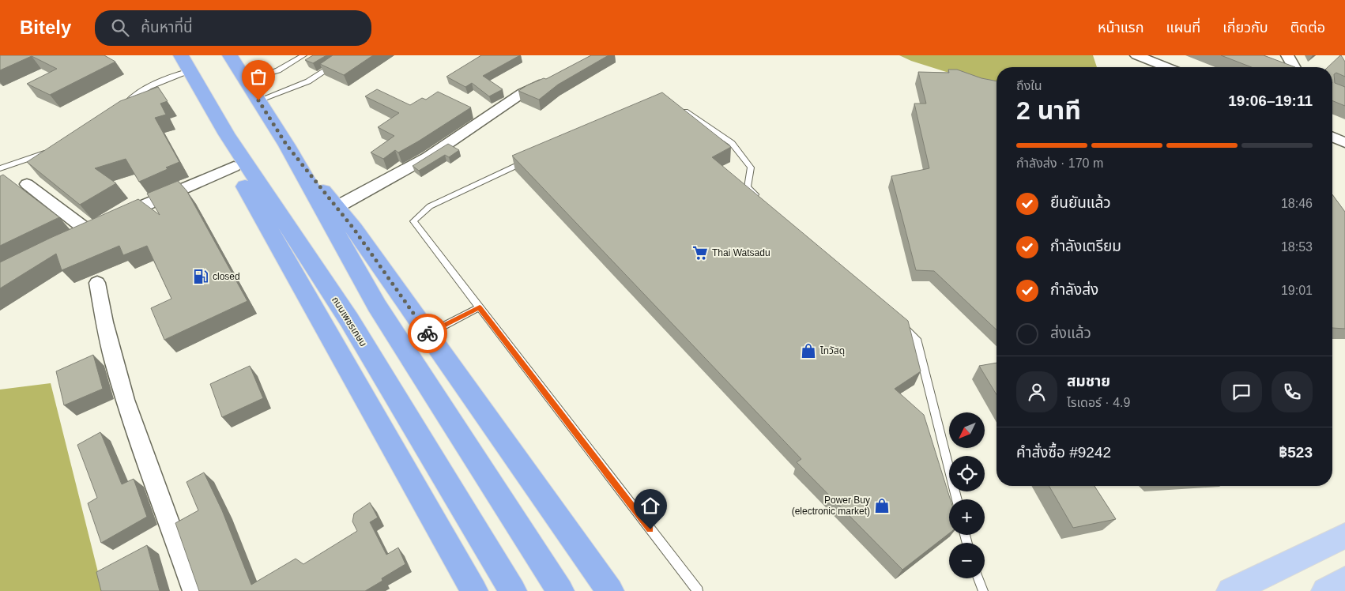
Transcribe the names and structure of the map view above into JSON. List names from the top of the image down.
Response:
{
  "streets": {
    "highway": ["ถนนเพชรเกษม"]
  },
  "places": {
    "supermarket": ["Thai Watsadu"],
    "fuel station": ["closed"],
    "shop": ["ไทวัสดุ", "Power Buy (electronic market)"]
  },
  "north": "bottom left",
  "page": {
    "header": "Bitely",
    "search": "ค้นหาที่นี่",
    "nav": [
      "หน้าแรก",
      "แผนที่",
      "เกี่ยวกับ",
      "ติดต่อ"
    ],
    "heading": ["2 นาที", "ถึงใน", "19:06–19:11"],
    "panel": [
      "สมชาย",
      "ไรเดอร์ · 4.9",
      "คำสั่งซื้อ #9242",
      "฿523"
    ],
    "bar": "กำลังส่ง · 170 m",
    "list": [
      ["ยืนยันแล้ว", "18:46"],
      ["กำลังเตรียม", "18:53"],
      ["กำลังส่ง", "19:01"],
      "ส่งแล้ว"
    ],
    "map_buttons": ["+", "−"]
  }
}
